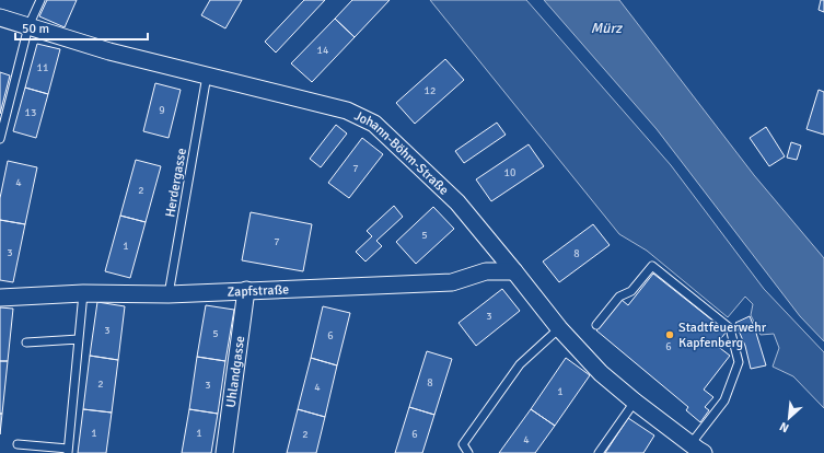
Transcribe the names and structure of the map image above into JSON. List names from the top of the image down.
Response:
{
  "streets": {
    "street": ["Johann-Böhm-Straße", "Zapfstraße", "Uhlandgasse"],
    "lane": ["Herdergasse"]
  },
  "crossings": [
    ["Johann-Böhm-Straße", "Herdergasse"],
    ["Johann-Böhm-Straße", "Zapfstraße"],
    ["Herdergasse", "Zapfstraße"],
    ["Zapfstraße", "Uhlandgasse"]
  ],
  "water": ["Mürz"],
  "places": ["Stadtfeuerwehr Kapfenberg"],
  "house_numbers": [
    "14",
    "11",
    "12",
    "9",
    "13",
    "7",
    "10",
    "4",
    "2",
    "5",
    "7",
    "1",
    "3",
    "8",
    "3",
    "3",
    "5",
    "6",
    "6",
    "8",
    "2",
    "3",
    "4",
    "1",
    "1",
    "1",
    "2",
    "6",
    "4"
  ],
  "scale_bar": "50 m",
  "north": "bottom left"
}
